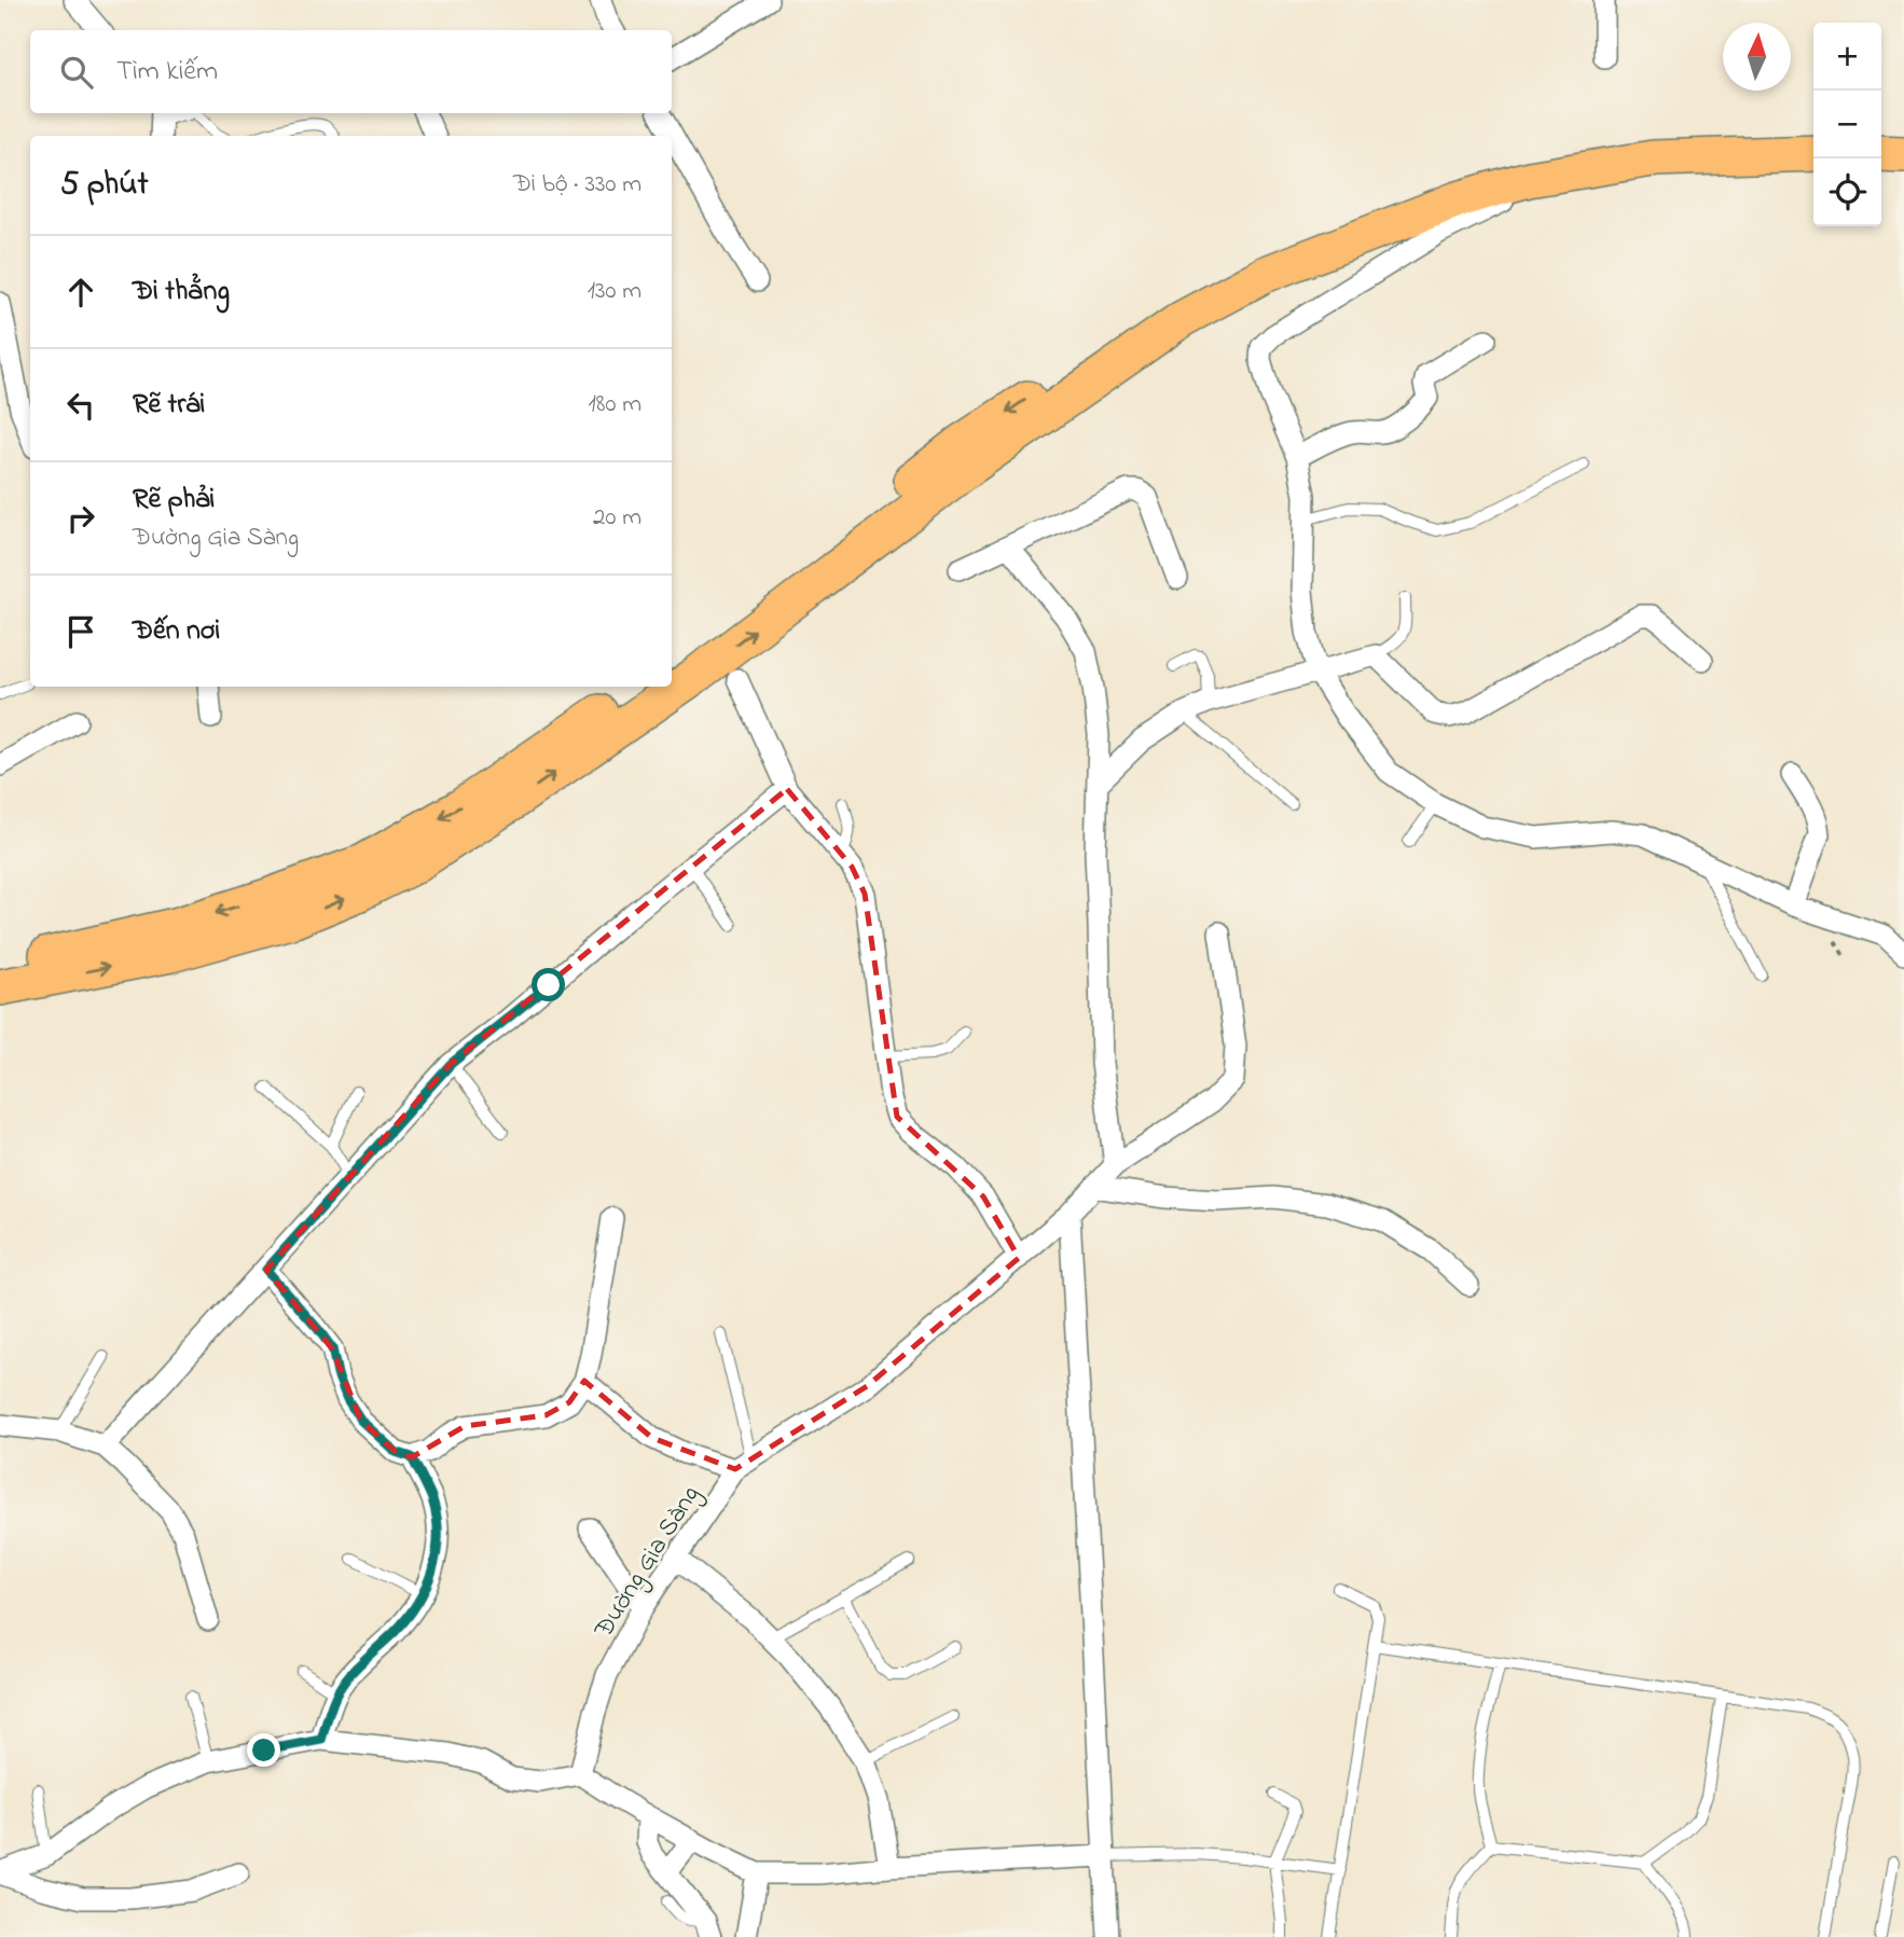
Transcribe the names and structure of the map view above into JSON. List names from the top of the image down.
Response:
{
  "streets": {
    "street": ["Đường Gia Sàng"]
  },
  "north": "top",
  "page": {
    "map_buttons": ["+", "−"],
    "search": "Tìm kiếm",
    "heading": ["5 phút", "Đi bộ · 330 m"],
    "list": [
      ["Đi thẳng", "130 m"],
      ["Rẽ trái", "180 m"],
      ["Rẽ phải", "Đường Gia Sàng", "20 m"],
      "Đến nơi"
    ]
  }
}
